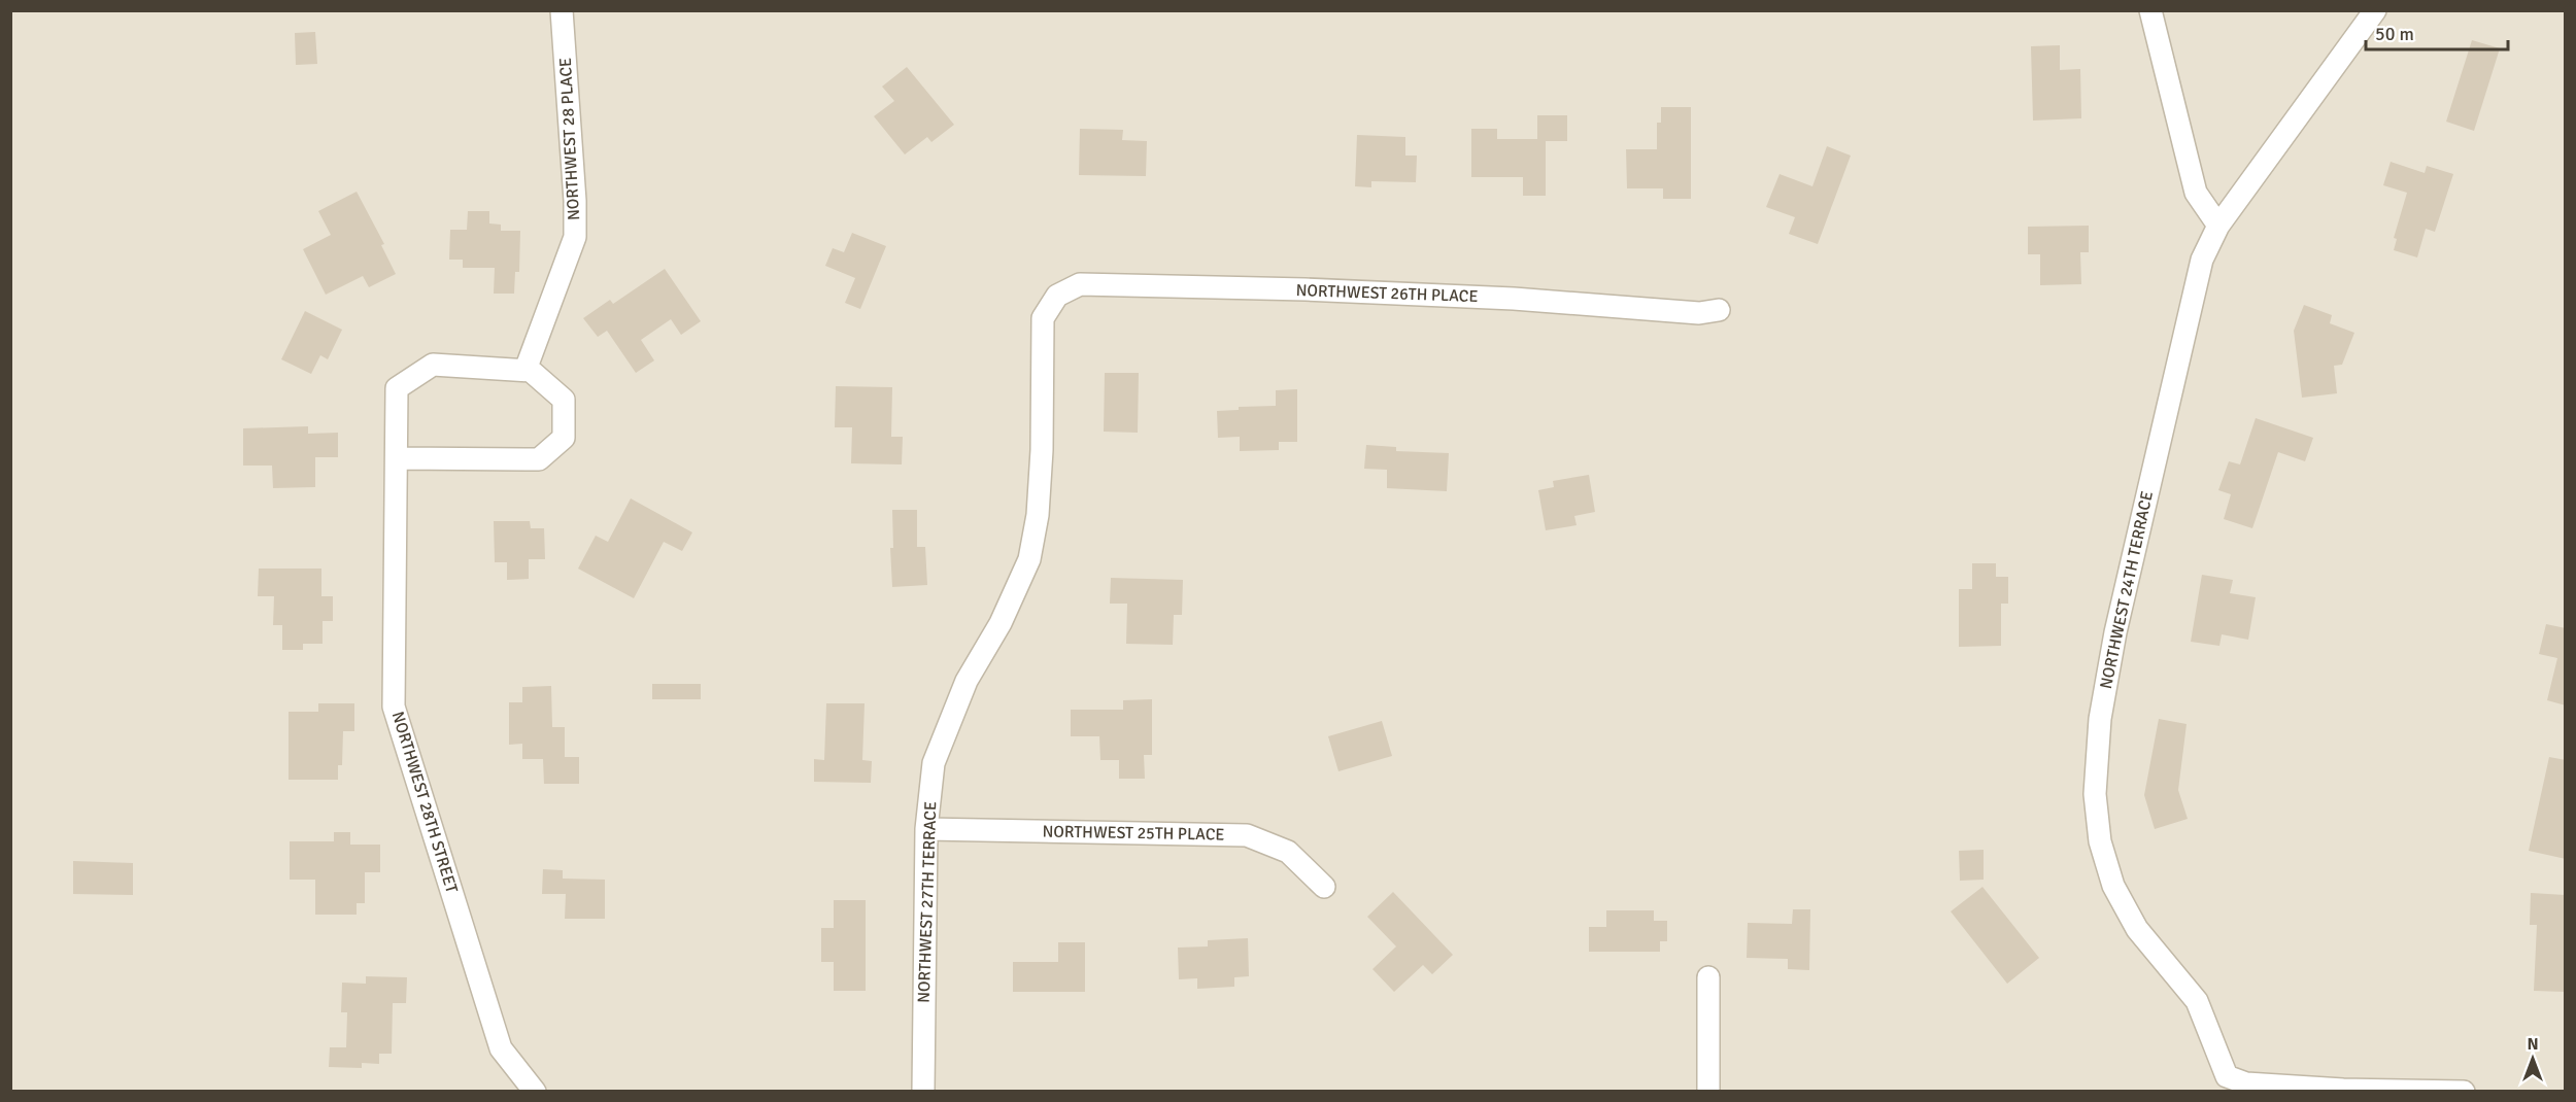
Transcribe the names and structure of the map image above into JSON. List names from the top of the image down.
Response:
{
  "streets": {
    "street": [
      "NORTHWEST 28 PLACE",
      "NORTHWEST 26TH PLACE",
      "NORTHWEST 24TH TERRACE",
      "NORTHWEST 28TH STREET",
      "NORTHWEST 25TH PLACE",
      "NORTHWEST 27TH TERRACE"
    ]
  },
  "crossings": [
    ["NORTHWEST 28 PLACE", "NORTHWEST 28TH STREET"],
    ["NORTHWEST 26TH PLACE", "NORTHWEST 27TH TERRACE"],
    ["NORTHWEST 25TH PLACE", "NORTHWEST 27TH TERRACE"]
  ],
  "scale_bar": "50 m",
  "north": "top"
}
